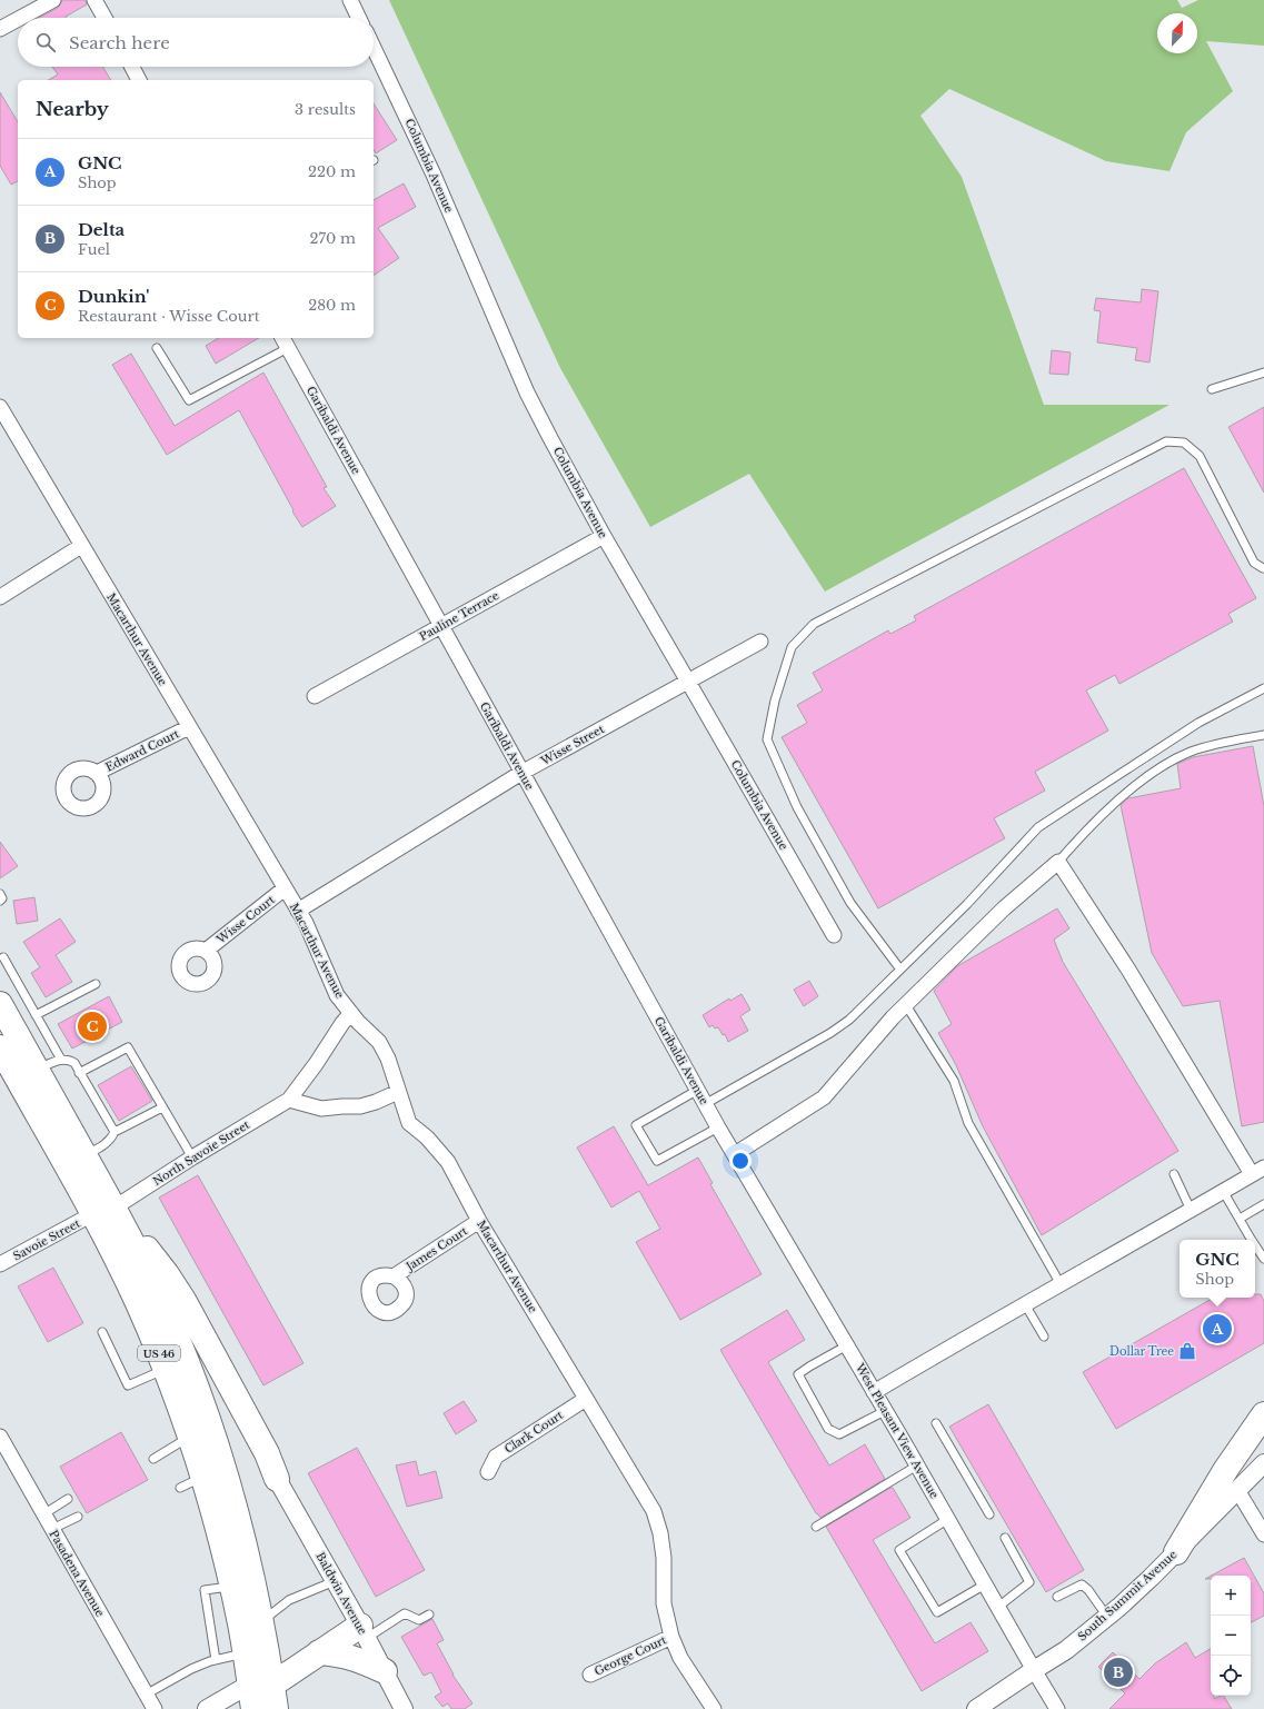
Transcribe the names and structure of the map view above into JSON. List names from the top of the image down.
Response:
{
  "streets": {
    "highway": ["US 46"],
    "street": [
      "Columbia Avenue",
      "Garibaldi Avenue",
      "Pauline Terrace",
      "Macarthur Avenue",
      "Wisse Street",
      "Edward Court",
      "Wisse Court",
      "North Savoie Street",
      "Savoie Street",
      "James Court",
      "West Pleasant View Avenue",
      "Clark Court",
      "Pasadena Avenue",
      "Baldwin Avenue",
      "South Summit Avenue",
      "George Court"
    ]
  },
  "crossings": [
    ["Columbia Avenue", "Pauline Terrace"],
    ["Columbia Avenue", "Wisse Street"],
    ["Garibaldi Avenue", "Pauline Terrace"],
    ["Garibaldi Avenue", "Wisse Street"],
    ["Garibaldi Avenue", "West Pleasant View Avenue"],
    ["Macarthur Avenue", "Wisse Street"],
    ["Macarthur Avenue", "Edward Court"],
    ["Macarthur Avenue", "Wisse Court"],
    ["Macarthur Avenue", "North Savoie Street"],
    ["Macarthur Avenue", "James Court"],
    ["Macarthur Avenue", "Clark Court"],
    ["Macarthur Avenue", "George Court"],
    ["North Savoie Street", "Savoie Street"],
    ["North Savoie Street", "US 46"],
    ["Savoie Street", "US 46"],
    ["West Pleasant View Avenue", "South Summit Avenue"]
  ],
  "places": {
    "shop": ["Dollar Tree"]
  },
  "north": "top right",
  "page": {
    "search": "Search here",
    "heading": ["Nearby", "3 results"],
    "list": [
      {
        "mark": "A",
        "name": "GNC",
        "note": "Shop",
        "value": "220 m"
      },
      {
        "mark": "B",
        "name": "Delta",
        "note": "Fuel",
        "value": "270 m"
      },
      {
        "mark": "C",
        "name": "Dunkin'",
        "note": "Restaurant · Wisse Court",
        "value": "280 m"
      }
    ],
    "pins": ["C", "A", "B"],
    "popup": ["GNC", "Shop"],
    "map_buttons": ["+", "−"]
  }
}
